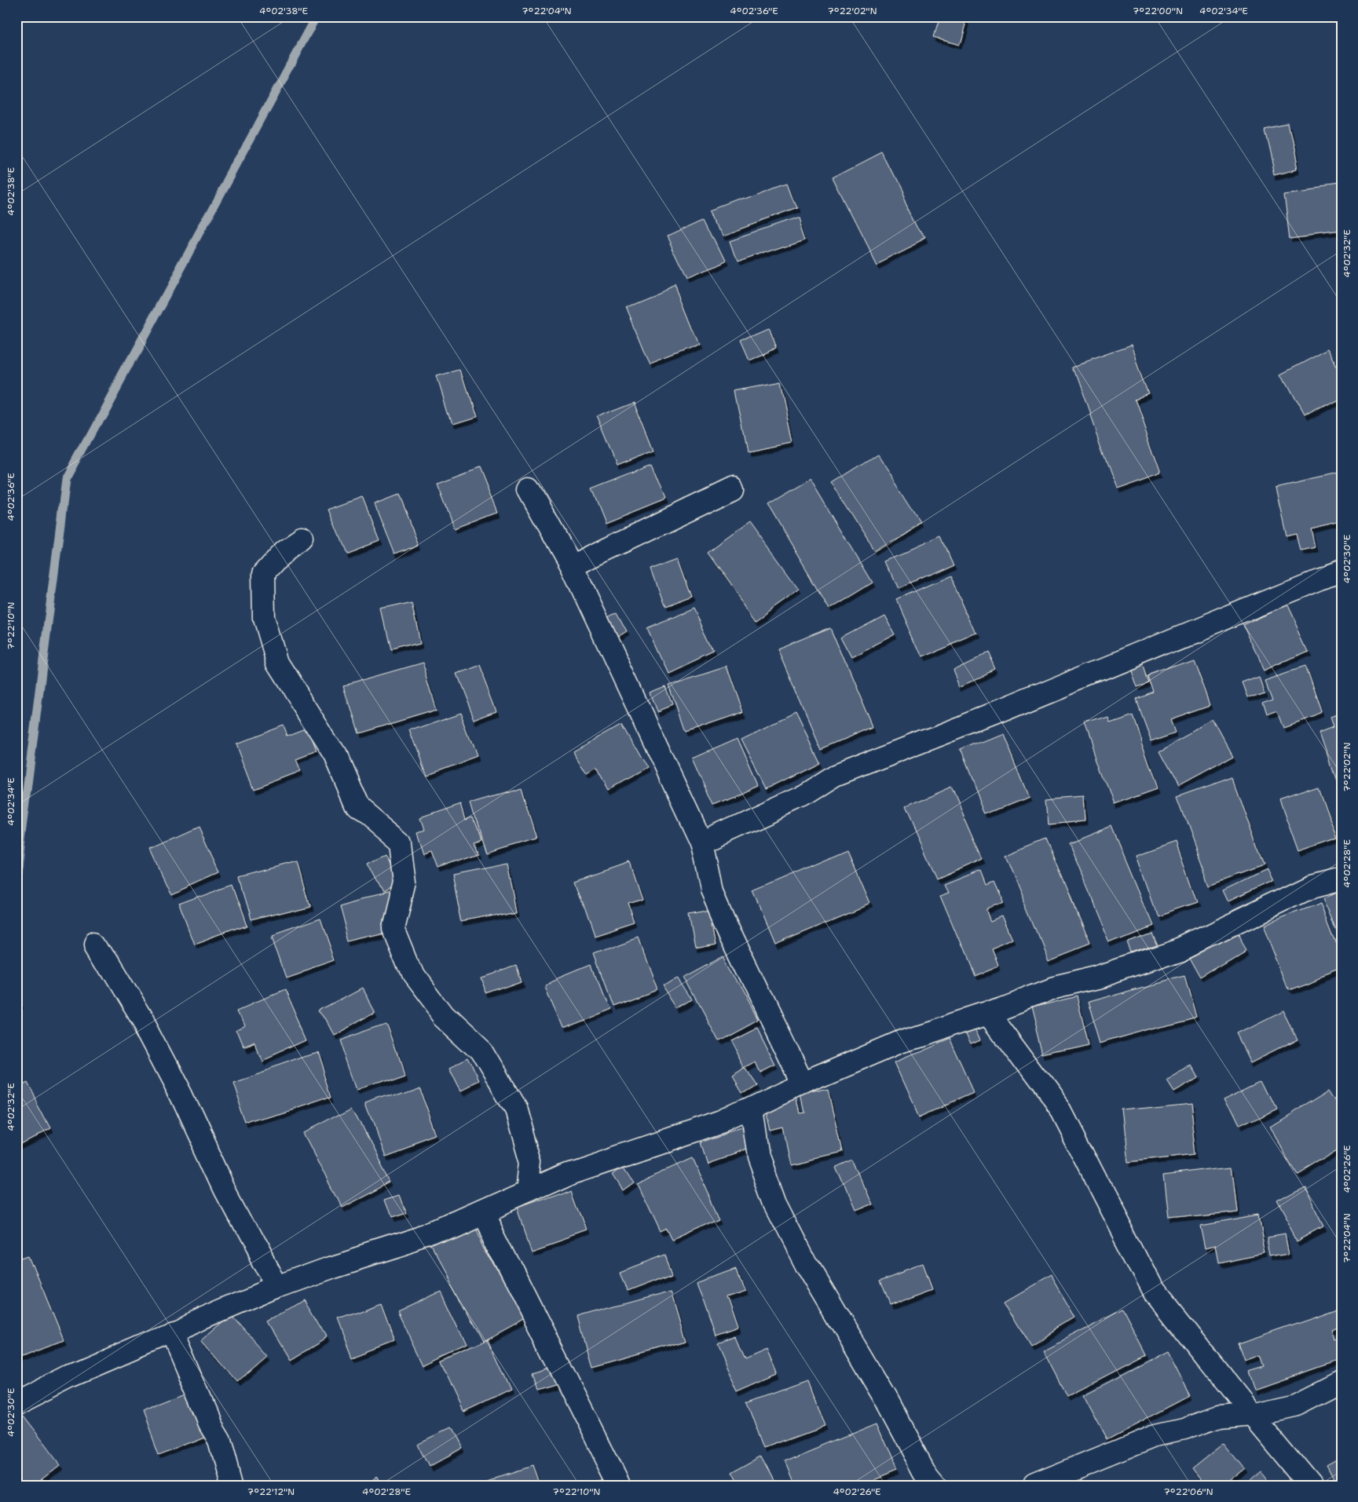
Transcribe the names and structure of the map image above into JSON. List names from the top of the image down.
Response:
{
  "coordinates": [
    "4°02'38\"E",
    "7°22'04\"N",
    "4°02'36\"E",
    "7°22'02\"N",
    "7°22'00\"N",
    "4°02'34\"E",
    "4°02'32\"E",
    "4°02'30\"E",
    "7°22'10\"N",
    "4°02'28\"E",
    "4°02'26\"E",
    "7°22'12\"N",
    "7°22'06\"N"
  ]
}
